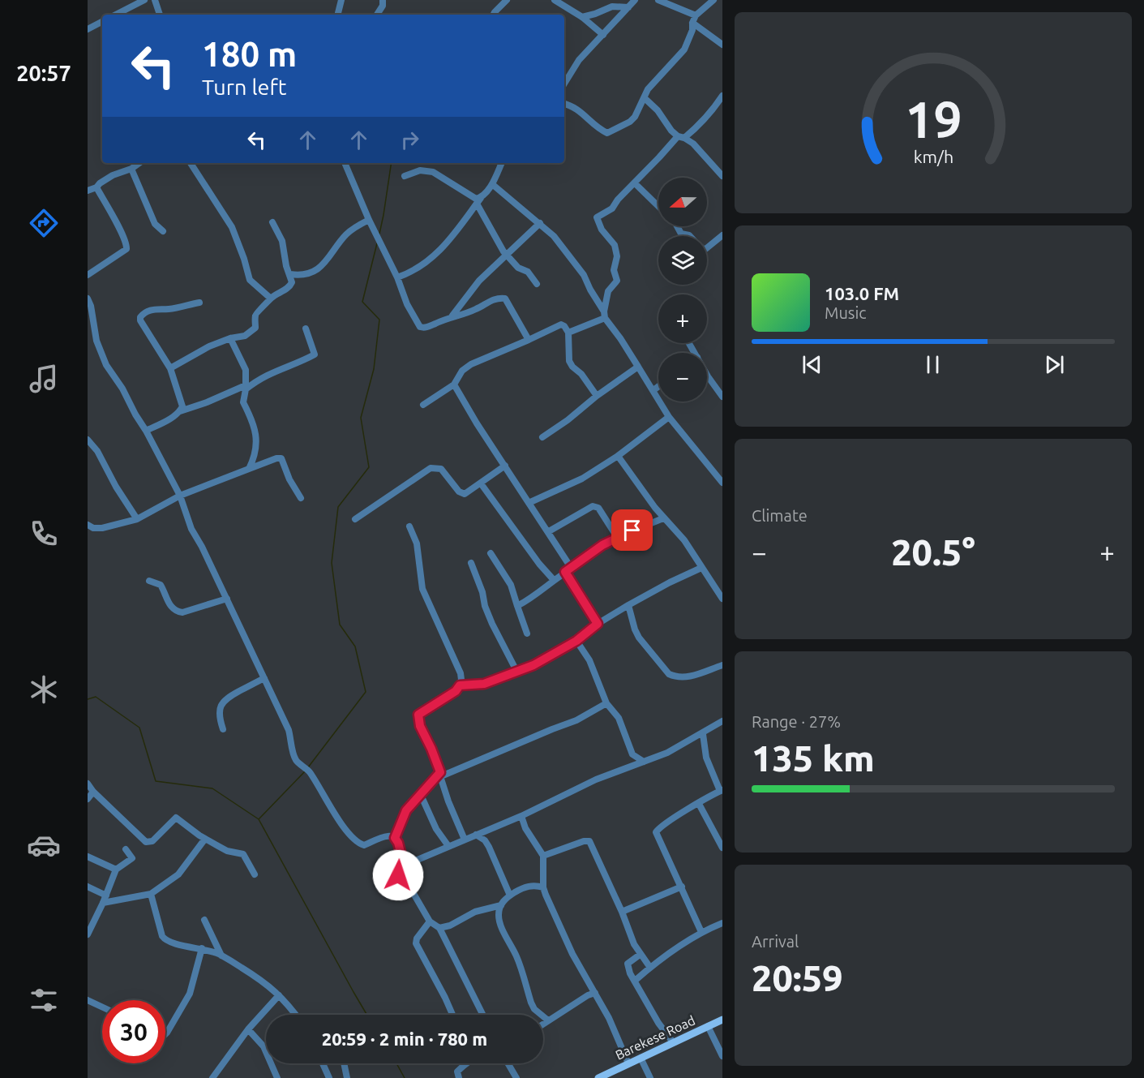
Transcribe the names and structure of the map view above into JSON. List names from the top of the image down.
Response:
{
  "streets": {
    "main road": ["Barekese Road"]
  },
  "north": "left",
  "page": {
    "tabs": "20:57",
    "turn": ["180 m", "Turn left"],
    "map_buttons": ["+", "−"],
    "song": ["103.0 FM", "Music"],
    "tile": [
      "Climate",
      ["Range · 27%", "135 km"],
      ["Arrival", "20:59"]
    ],
    "heat": ["−", "20.5°", "+"],
    "limit": "30",
    "trip": "20:59 · 2 min · 780 m",
    "gauge": ["19", "km/h"]
  }
}
